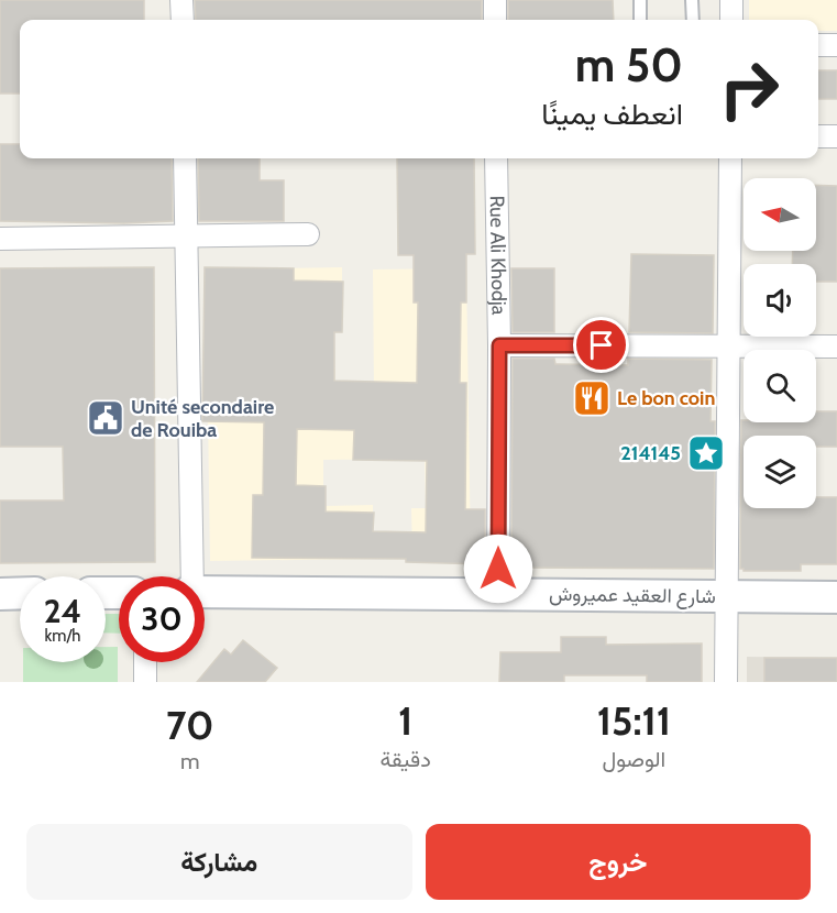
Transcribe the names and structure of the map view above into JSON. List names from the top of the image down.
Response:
{
  "streets": {
    "main road": ["شارع العقيد عميروش"],
    "street": ["Rue Ali Khodja"]
  },
  "crossings": [
    ["Rue Ali Khodja", "شارع العقيد عميروش"]
  ],
  "places": {
    "restaurant": ["Le bon coin"],
    "public building": ["Unité secondaire de Rouiba"],
    "place": ["214145"]
  },
  "north": "left",
  "page": {
    "turn": ["50 m", "انعطف يمينًا"],
    "speed": "24 km/h",
    "limit": "30",
    "eta": [
      "15:11",
      "الوصول",
      "1",
      "دقيقة",
      "70",
      "m"
    ],
    "buttons": ["خروج", "مشاركة"]
  }
}
